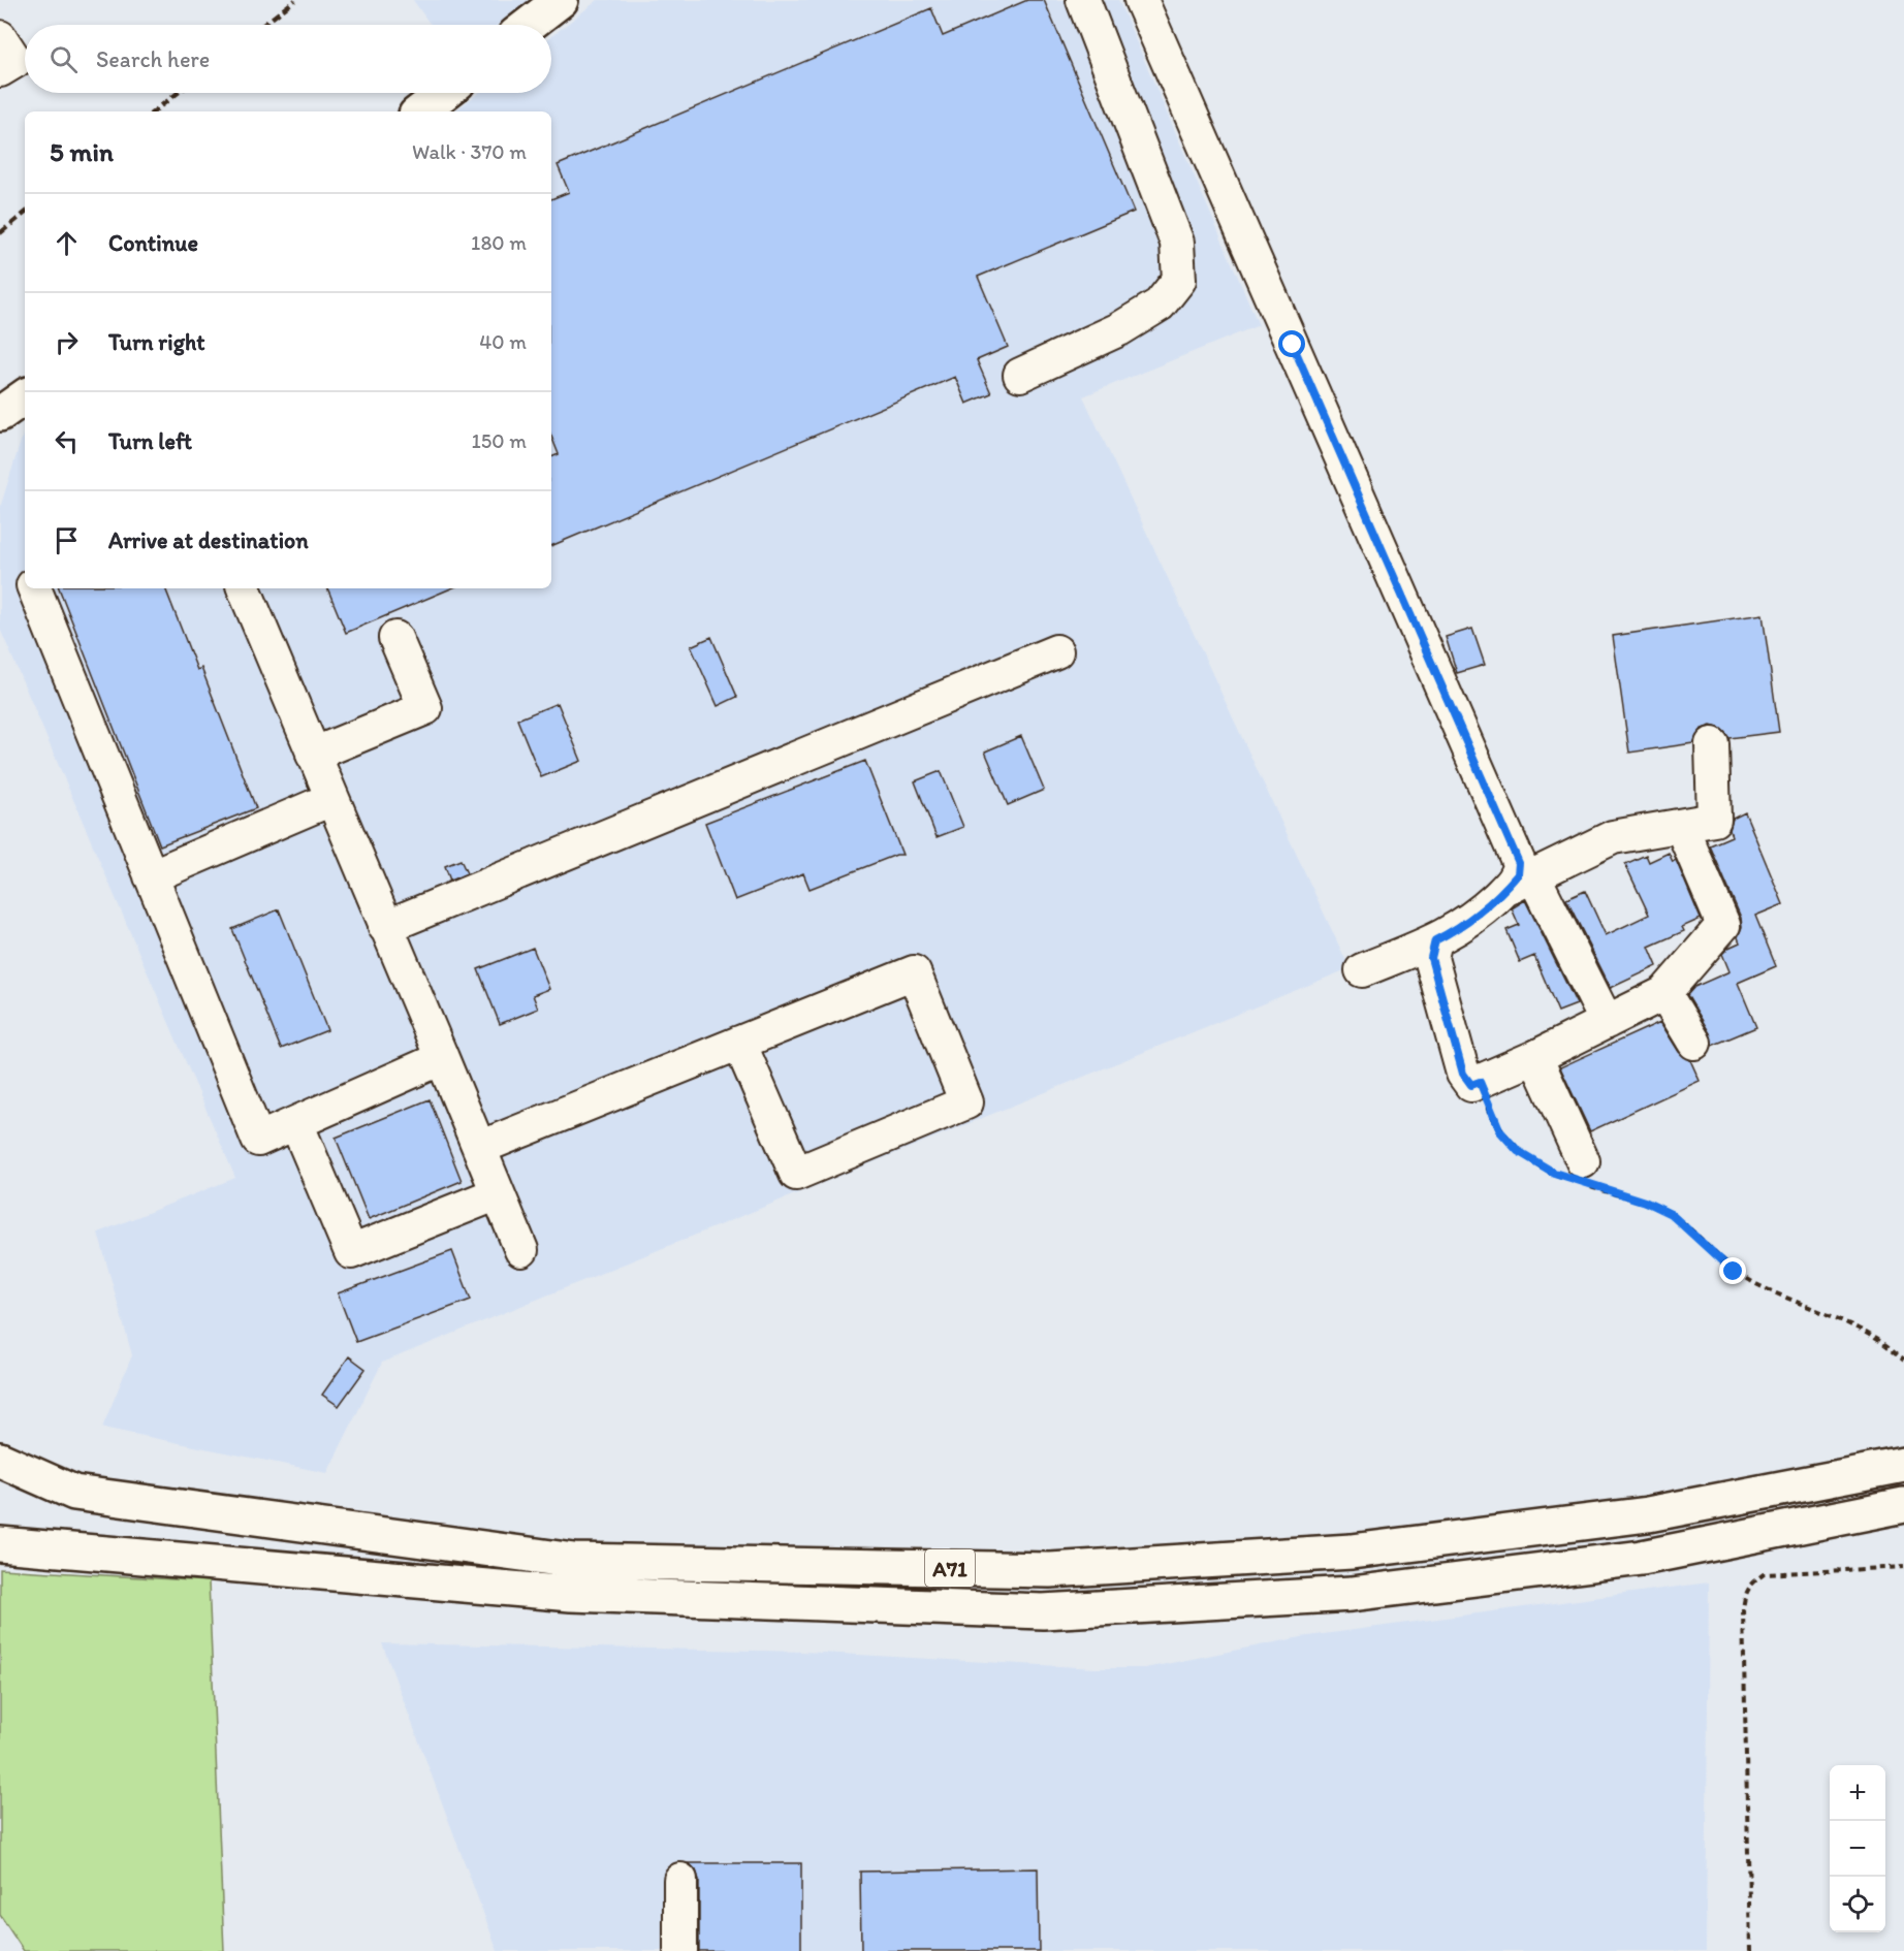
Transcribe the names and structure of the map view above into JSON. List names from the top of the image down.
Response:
{
  "streets": {
    "main road": ["A71"]
  },
  "page": {
    "search": "Search here",
    "heading": ["5 min", "Walk · 370 m"],
    "list": [
      ["Continue", "180 m"],
      ["Turn right", "40 m"],
      ["Turn left", "150 m"],
      "Arrive at destination"
    ],
    "map_buttons": ["+", "−"]
  }
}
